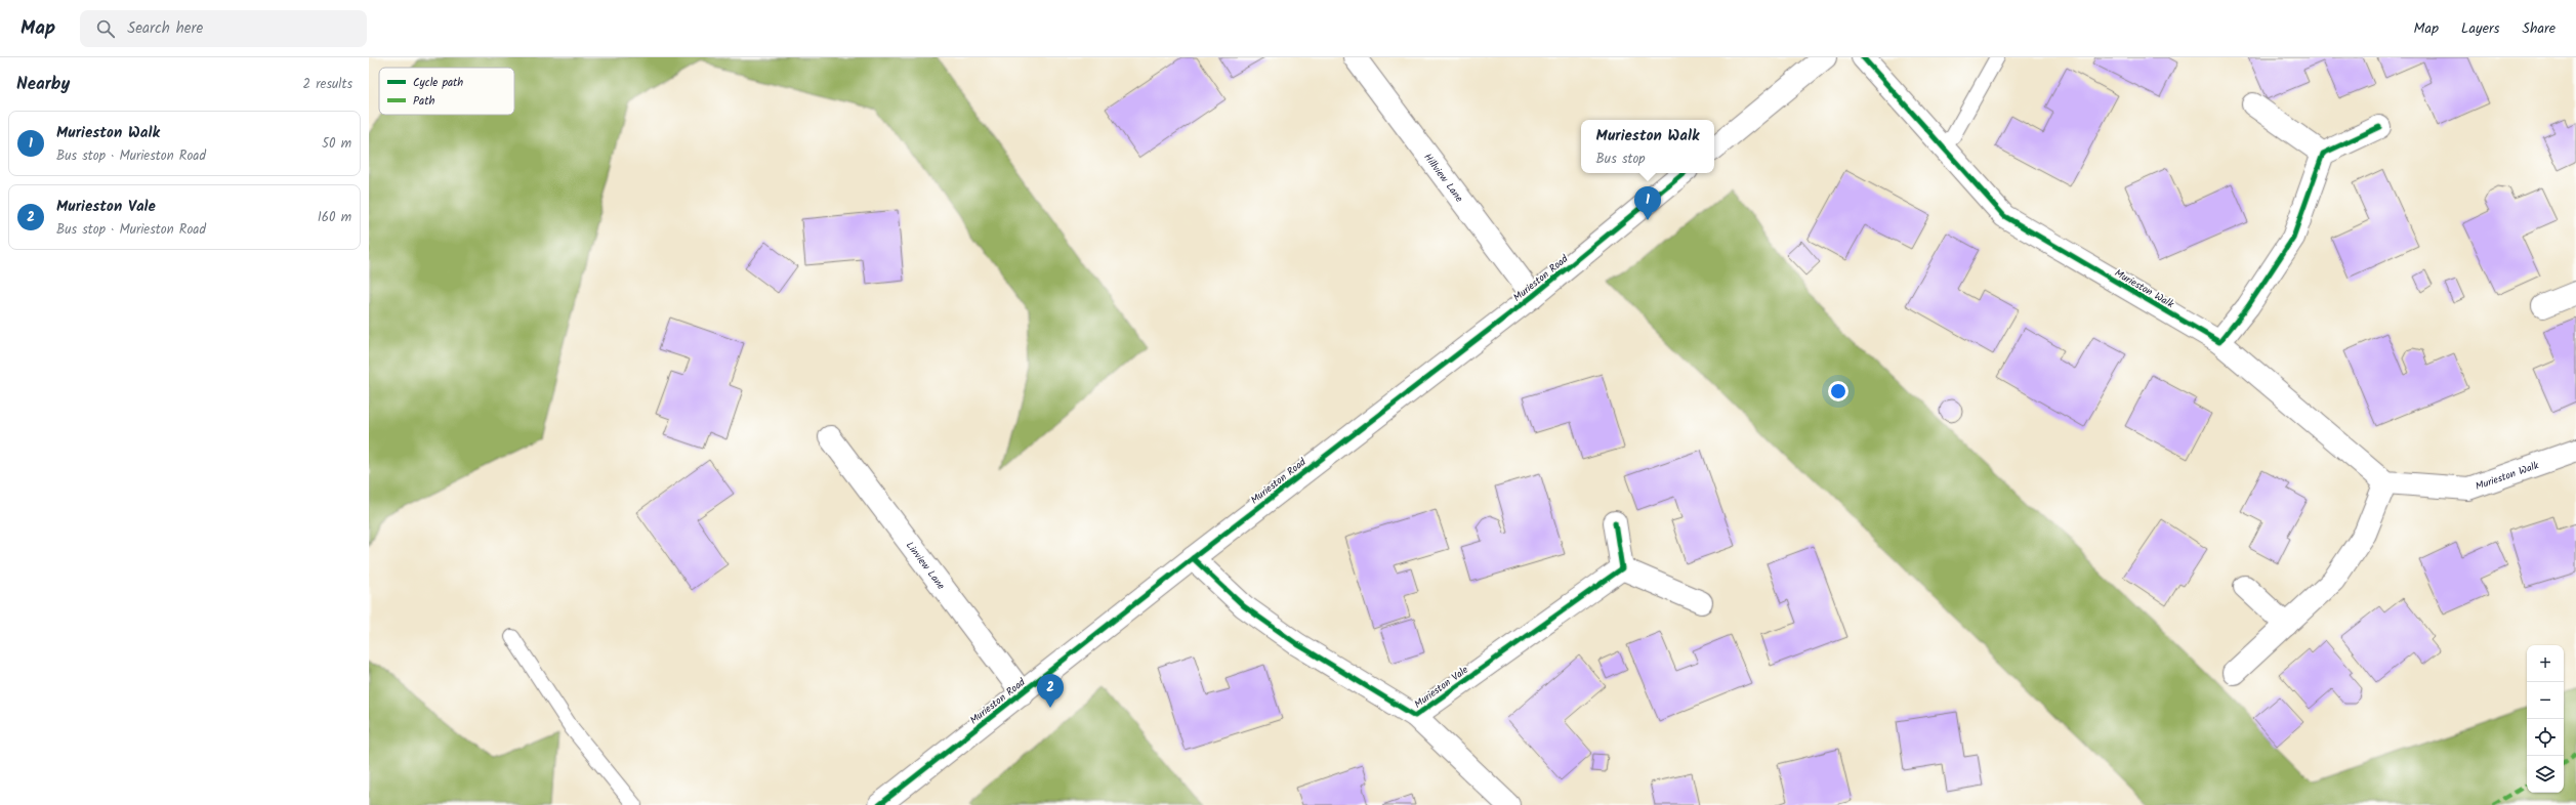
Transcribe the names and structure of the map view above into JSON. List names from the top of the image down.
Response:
{
  "streets": {
    "street": [
      "Hillview Lane",
      "Murieston Road",
      "Murieston Walk",
      "Linview Lane",
      "Murieston Vale"
    ]
  },
  "crossings": [
    ["Hillview Lane", "Murieston Road"],
    ["Murieston Road", "Linview Lane"],
    ["Murieston Road", "Murieston Vale"]
  ],
  "legend": ["Cycle path", "Path"],
  "page": {
    "header": "Map",
    "search": "Search here",
    "nav": ["Map", "Layers", "Share"],
    "heading": ["Nearby", "2 results"],
    "list": [
      {
        "mark": "1",
        "name": "Murieston Walk",
        "note": "Bus stop · Murieston Road",
        "value": "50 m"
      },
      {
        "mark": "2",
        "name": "Murieston Vale",
        "note": "Bus stop · Murieston Road",
        "value": "160 m"
      }
    ],
    "popup": ["Murieston Walk", "Bus stop"],
    "pins": ["1", "2"],
    "map_buttons": ["+", "−"]
  }
}
